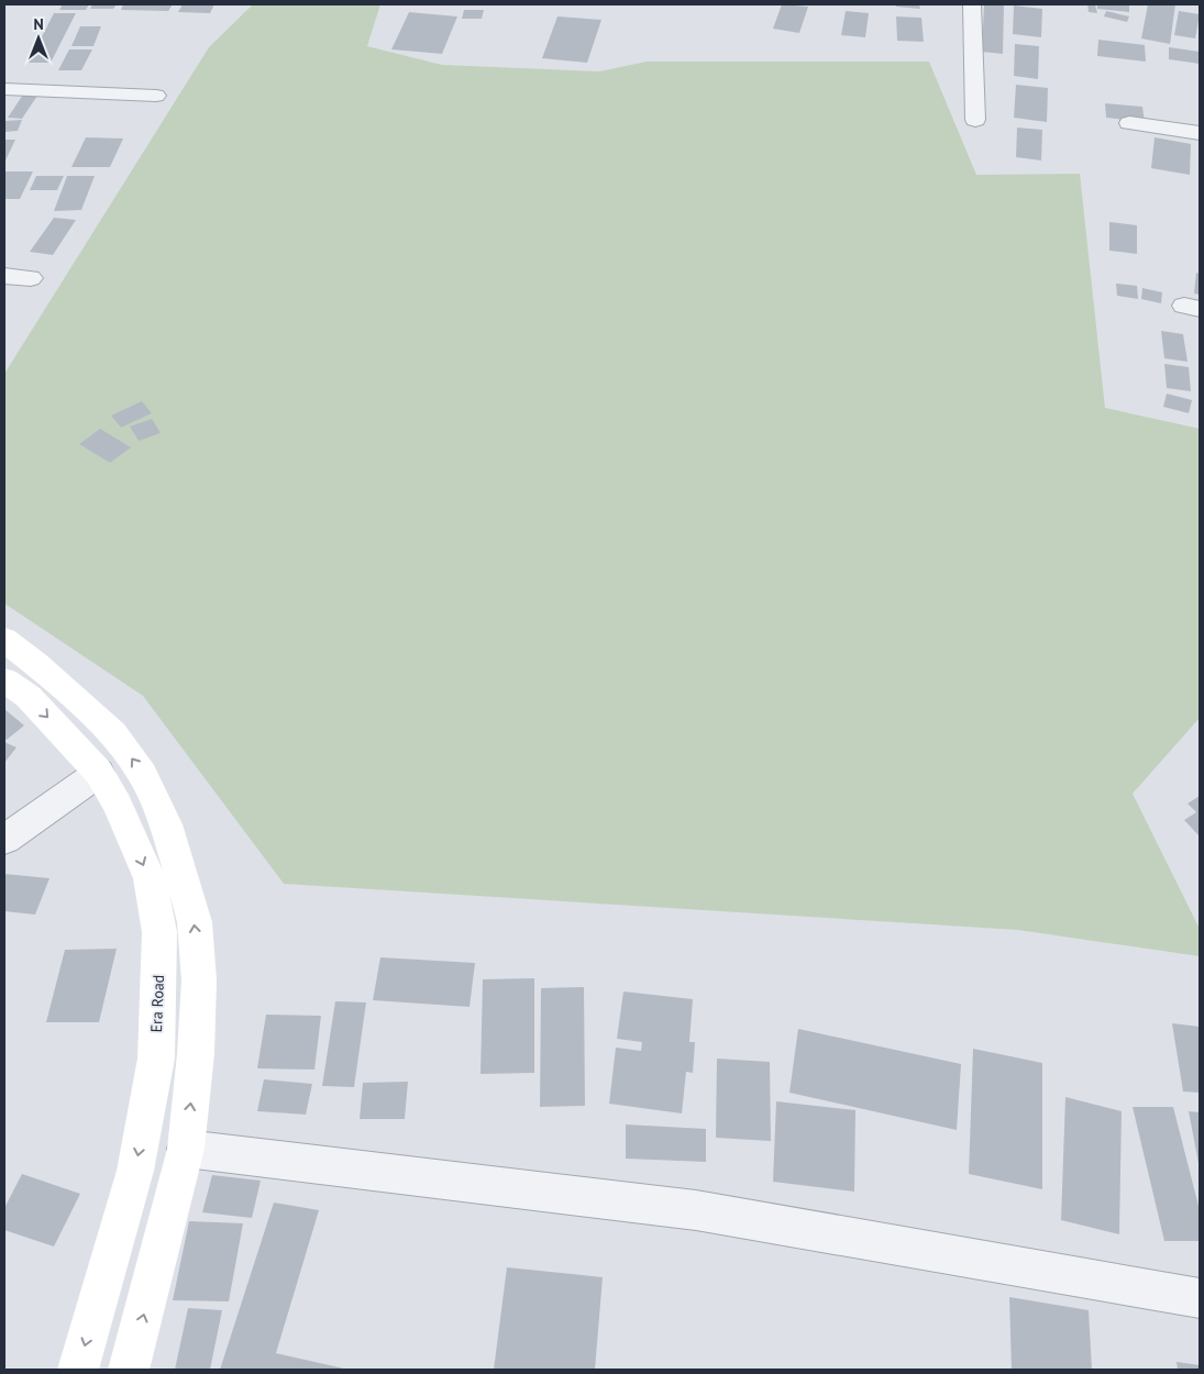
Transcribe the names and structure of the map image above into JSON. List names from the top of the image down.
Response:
{
  "streets": {
    "main road": ["Era Road"]
  },
  "north": "top"
}
